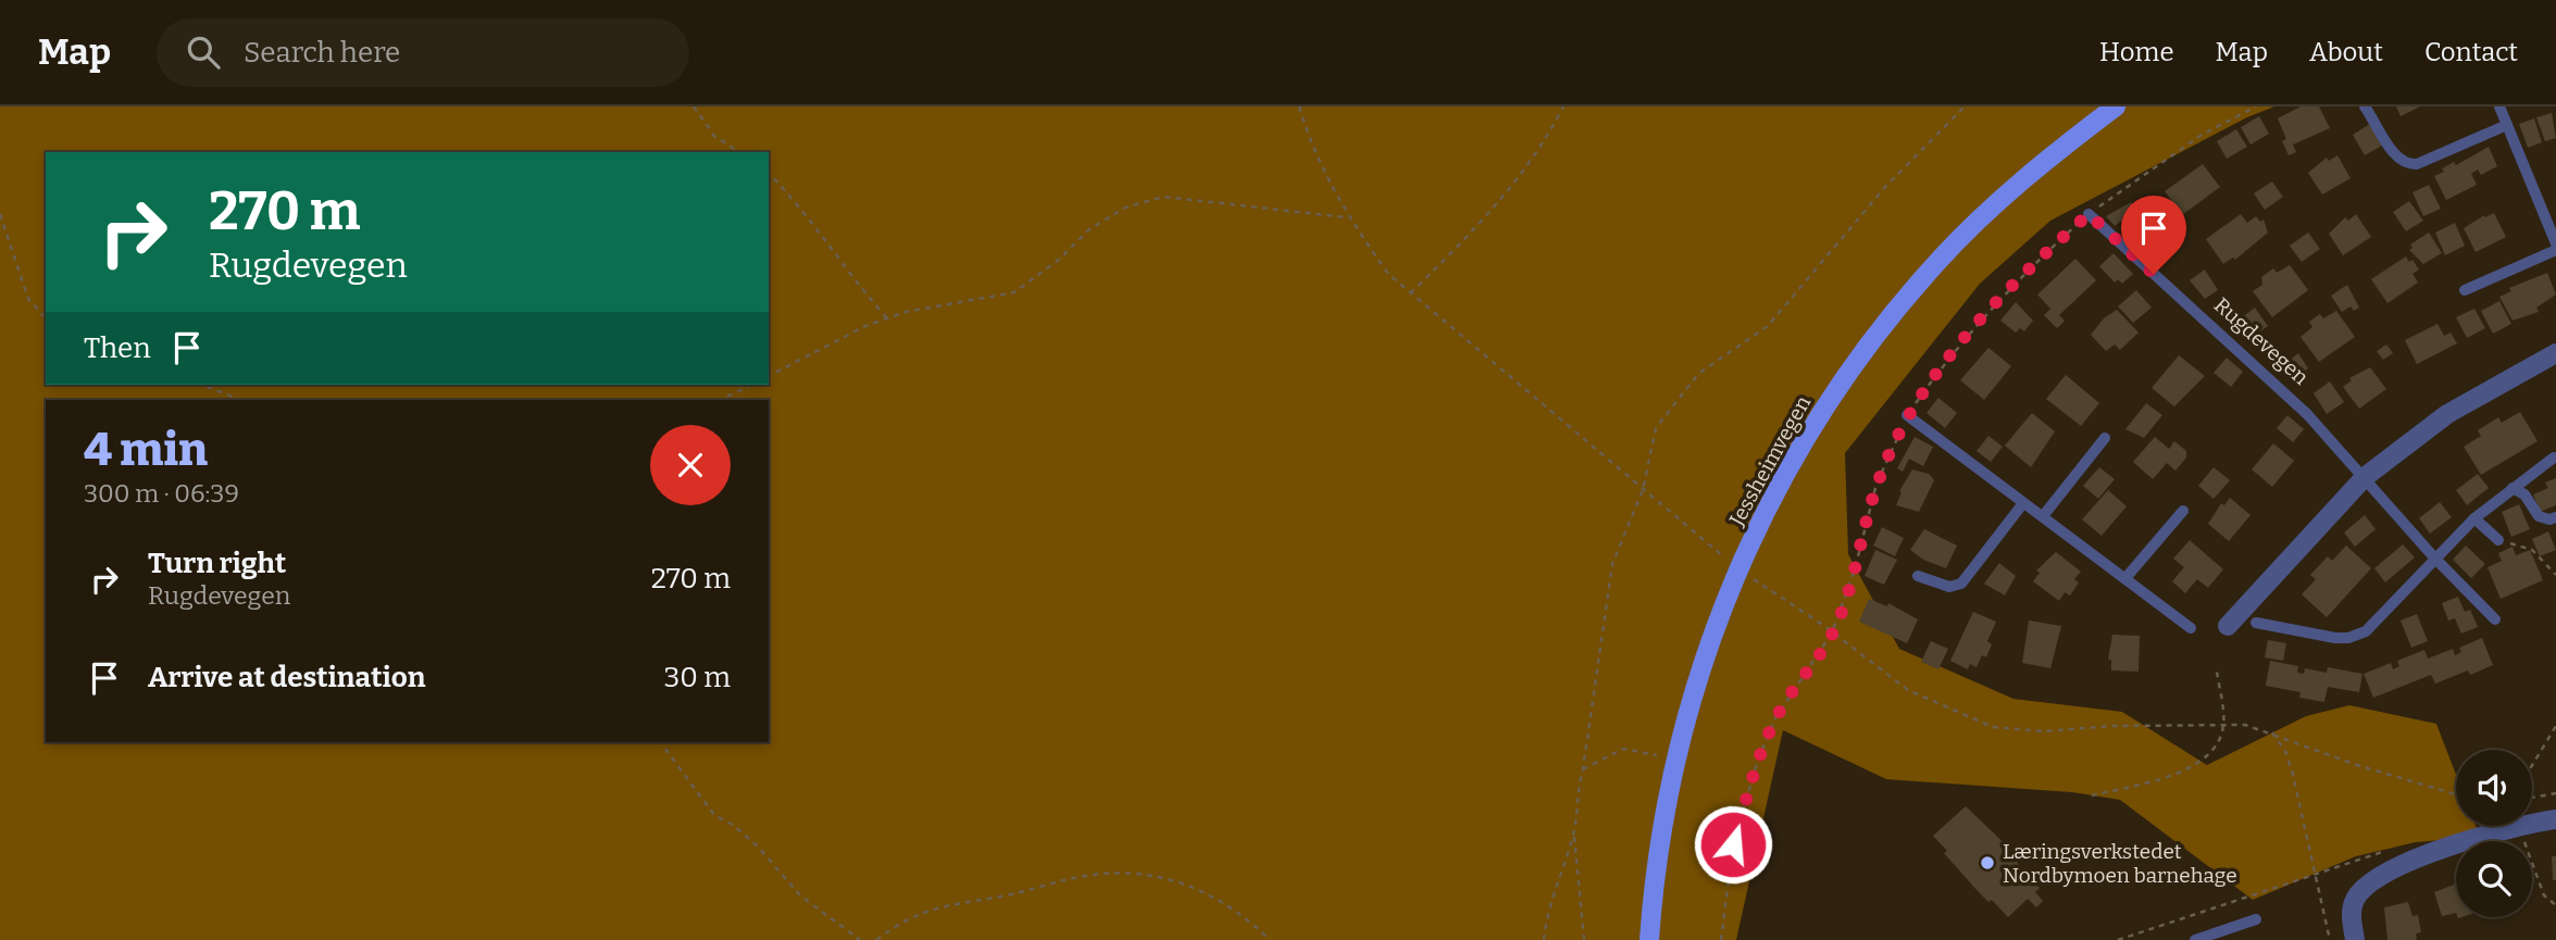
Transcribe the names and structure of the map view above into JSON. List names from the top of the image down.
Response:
{
  "streets": {
    "main road": ["Jessheimvegen"],
    "lane": ["Rugdevegen"]
  },
  "places": ["Læringsverkstedet Nordbymoen barnehage"],
  "page": {
    "header": "Map",
    "search": "Search here",
    "nav": [
      "Home",
      "Map",
      "About",
      "Contact"
    ],
    "turn": ["270 m", "Rugdevegen"],
    "then": "Then",
    "heading": ["4 min", "300 m · 06:39"],
    "list": [
      {
        "name": "Turn right",
        "note": "Rugdevegen",
        "value": "270 m"
      },
      {
        "name": "Arrive at destination",
        "value": "30 m"
      }
    ]
  }
}
